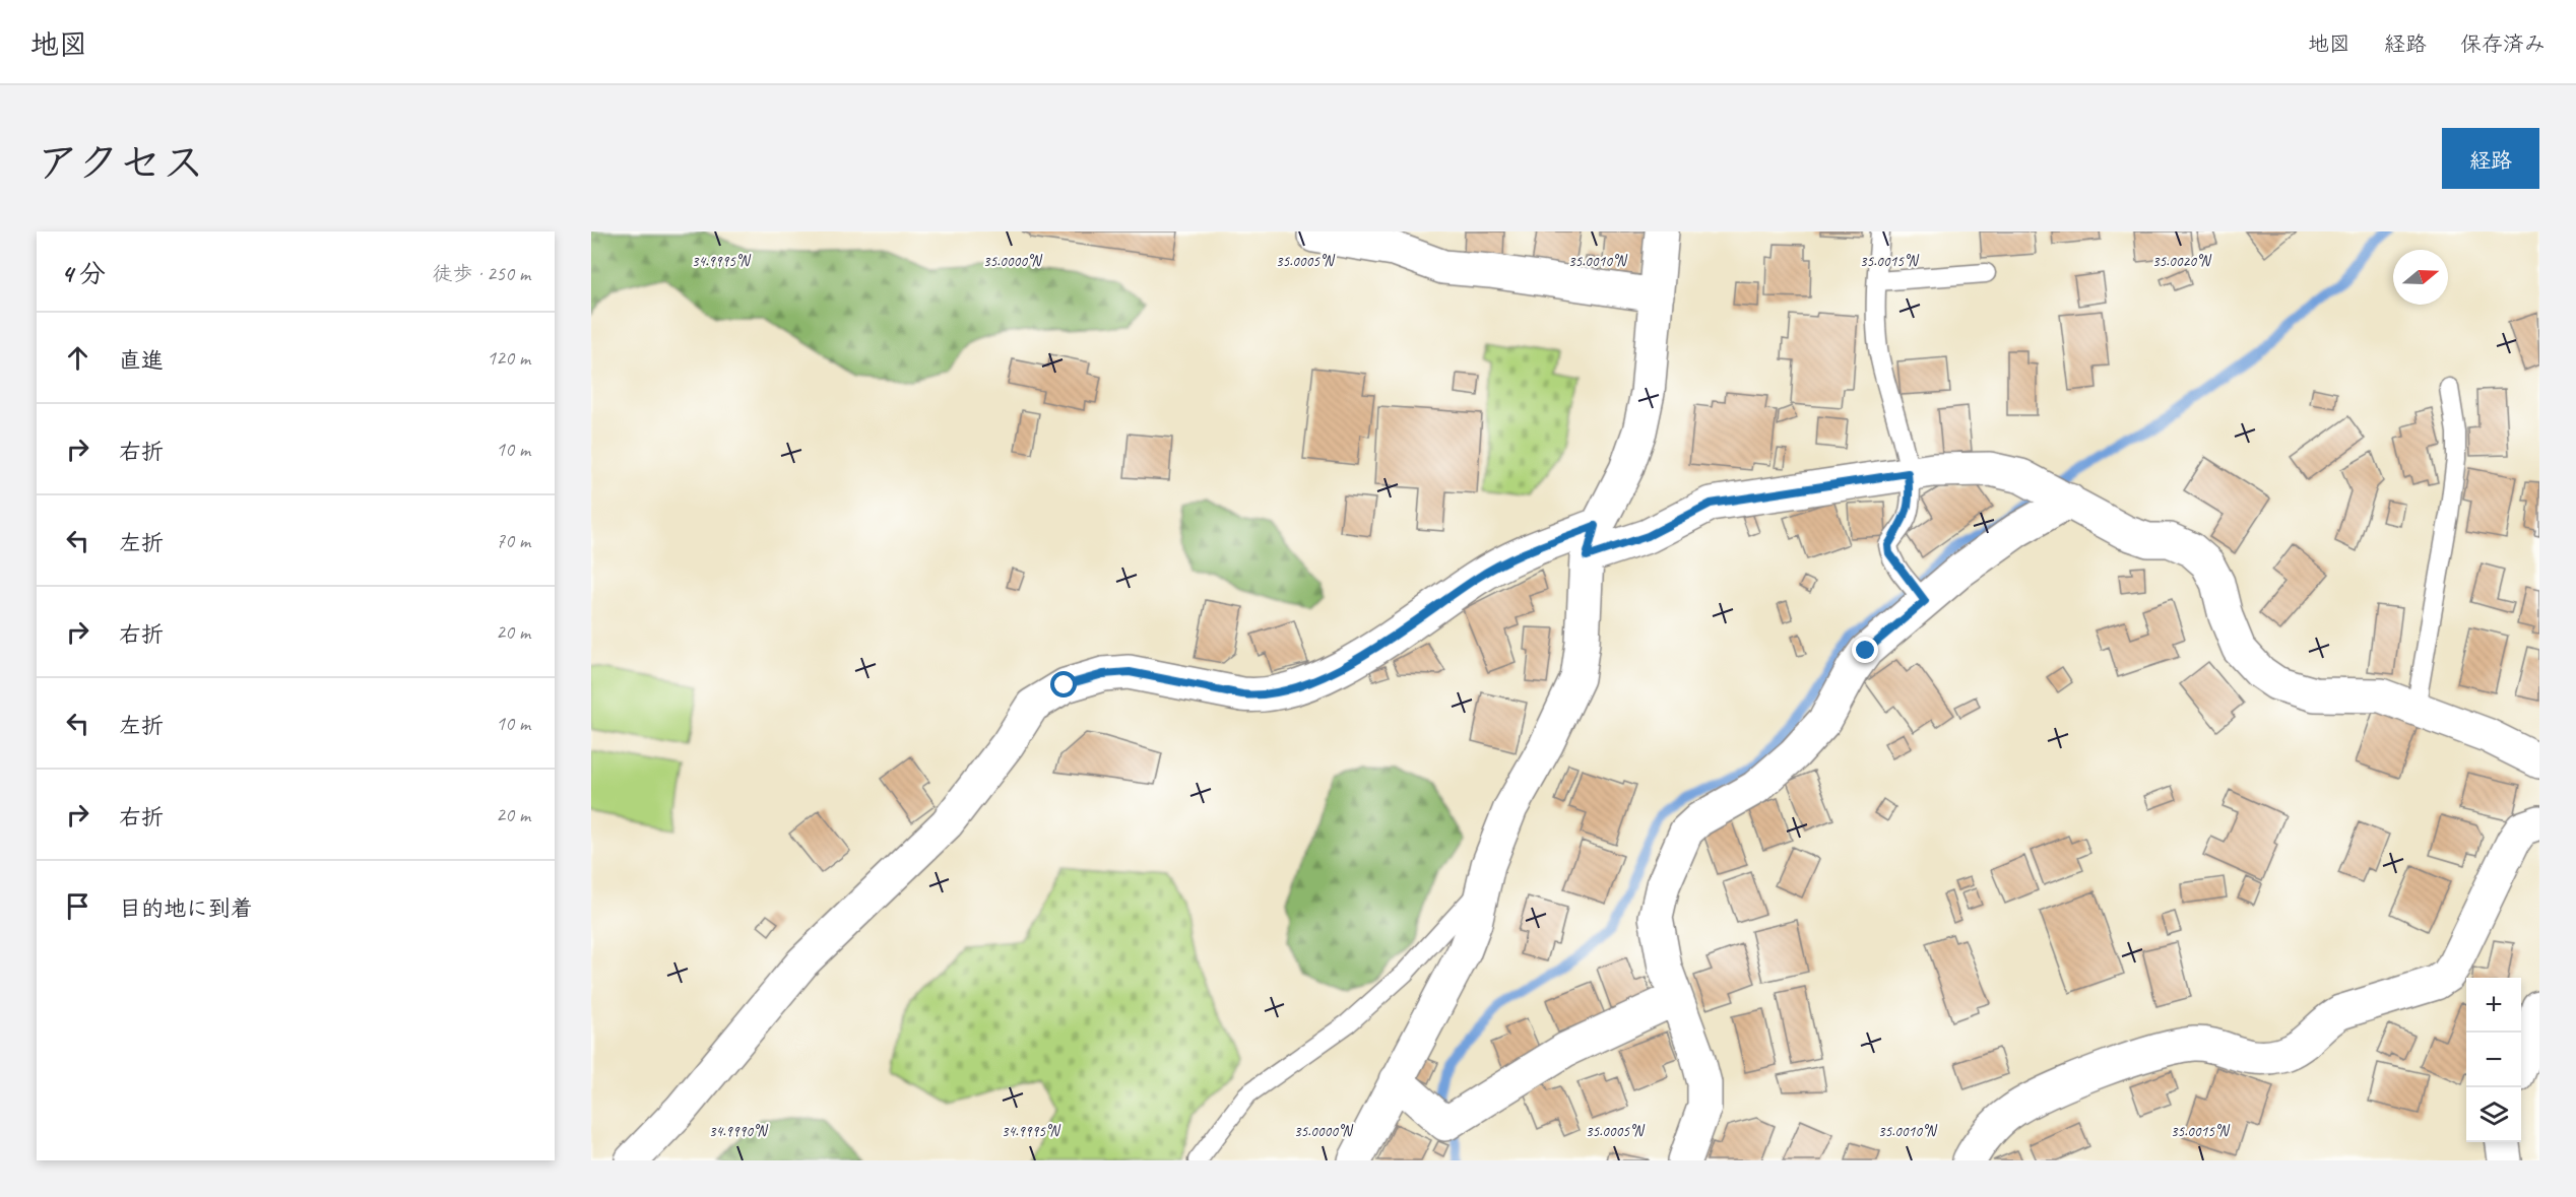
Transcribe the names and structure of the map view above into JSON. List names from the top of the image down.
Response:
{
  "north": "right",
  "page": {
    "header": "地図",
    "nav": ["地図", "経路", "保存済み"],
    "title": "アクセス",
    "buttons": "経路",
    "heading": ["4 分", "徒歩 · 250 m"],
    "list": [
      ["直進", "120 m"],
      ["右折", "10 m"],
      ["左折", "70 m"],
      ["右折", "20 m"],
      ["左折", "10 m"],
      ["右折", "20 m"],
      "目的地に到着"
    ],
    "map_buttons": ["+", "−"]
  },
  "coordinates": [
    "34.9995°N",
    "35.0000°N",
    "35.0005°N",
    "35.0010°N",
    "35.0015°N",
    "35.0020°N",
    "34.9990°N"
  ]
}
